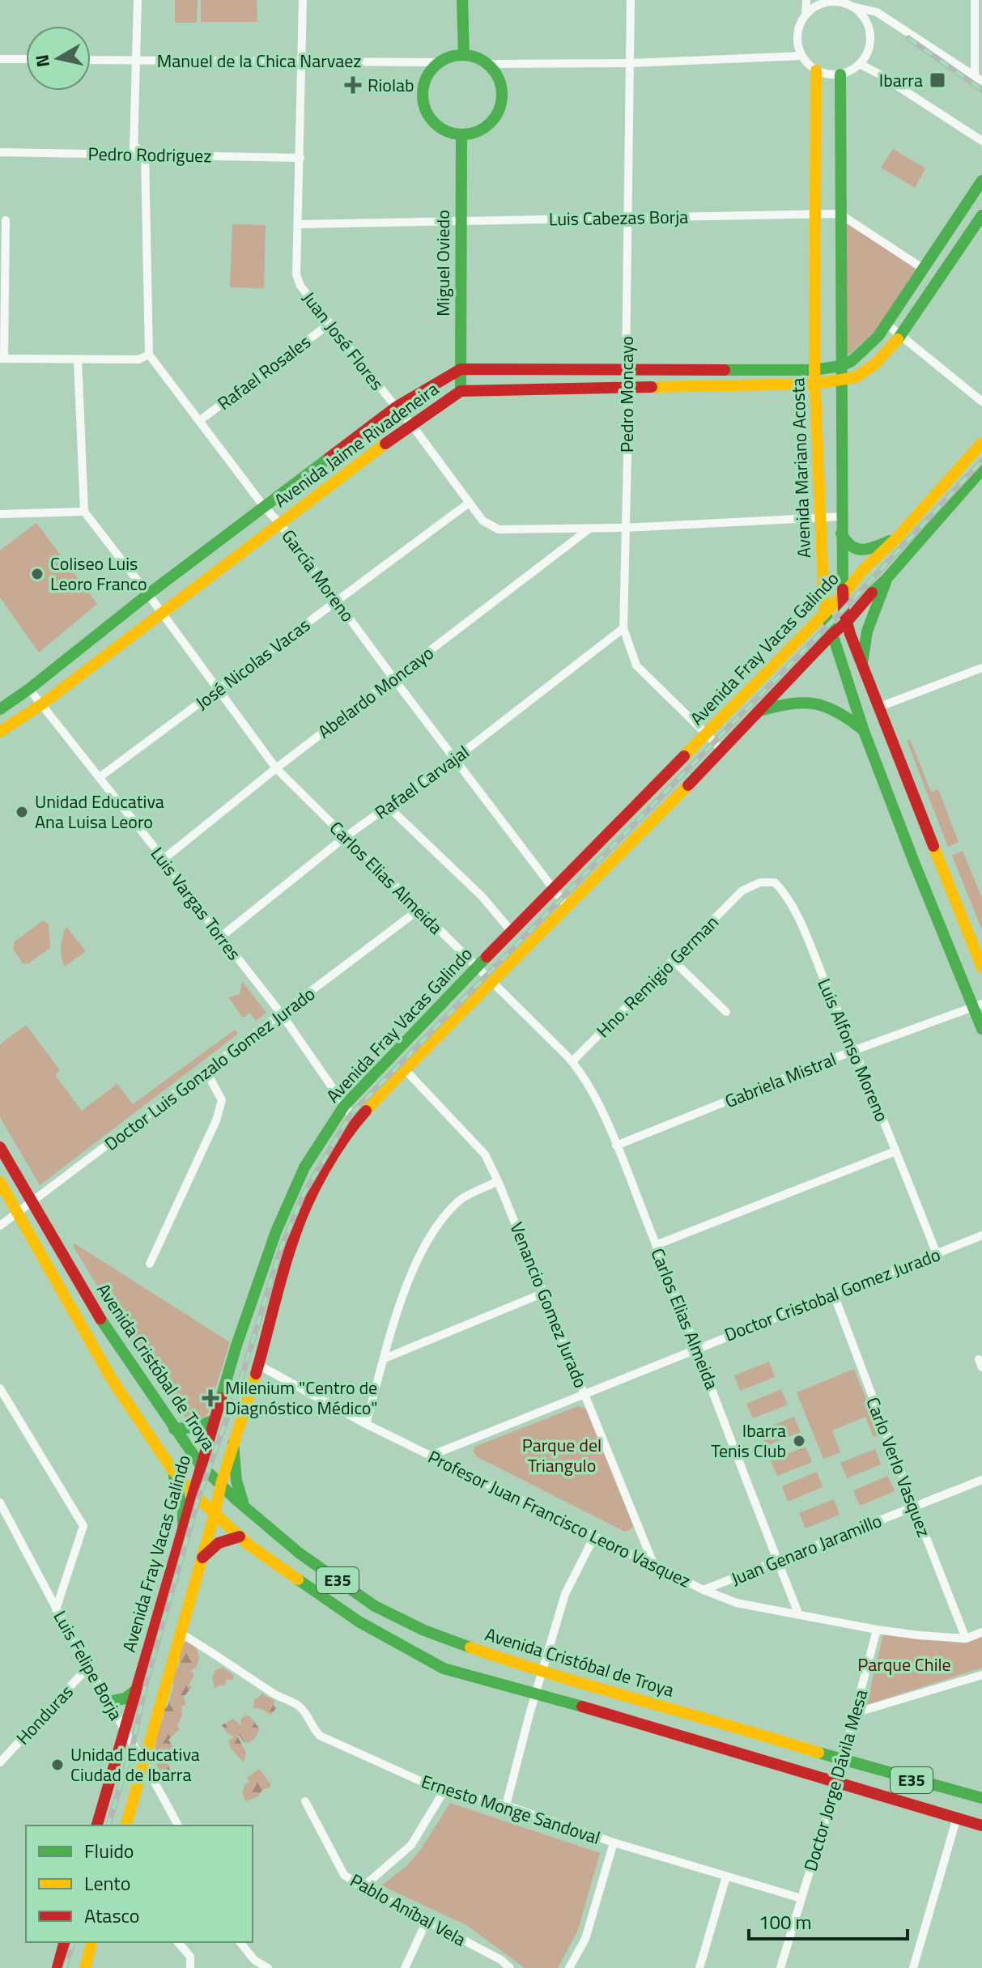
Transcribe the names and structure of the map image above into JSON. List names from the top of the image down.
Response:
{
  "streets": {
    "main road": [
      "Miguel Oviedo",
      "Avenida Jaime Rivadeneira",
      "Avenida Mariano Acosta",
      "Avenida Fray Vacas Galindo",
      "Avenida Cristóbal de Troya",
      "E35"
    ],
    "street": [
      "Manuel de la Chica Narvaez",
      "Pedro Rodriguez",
      "Luis Cabezas Borja",
      "Juan José Flores",
      "Rafael Rosales",
      "Pedro Moncayo",
      "García Moreno",
      "José Nicolas Vacas",
      "Abelardo Moncayo",
      "Rafael Carvajal",
      "Carlos Elias Almeida",
      "Luis Vargas Torres",
      "Hno. Remigio German",
      "Luis Alfonso Moreno",
      "Doctor Luis Gonzalo Gomez Jurado",
      "Gabriela Mistral",
      "Doctor Cristobal Gomez Jurado",
      "Venancio Gomez Jurado",
      "Carlo Verlo Vasquez",
      "Profesor Juan Francisco Leoro Vasquez",
      "Juan Genaro Jaramillo",
      "Luis Felipe Borja",
      "Honduras",
      "Doctor Jorge Dávila Mesa",
      "Ernesto Monge Sandoval",
      "Pablo Aníbal Vela"
    ]
  },
  "crossings": [
    ["Manuel de la Chica Narvaez", "Miguel Oviedo"],
    ["Manuel de la Chica Narvaez", "Juan José Flores"],
    ["Pedro Rodriguez", "Juan José Flores"],
    ["Luis Cabezas Borja", "Miguel Oviedo"],
    ["Luis Cabezas Borja", "Juan José Flores"],
    ["Luis Cabezas Borja", "Pedro Moncayo"],
    ["Luis Cabezas Borja", "Avenida Mariano Acosta"],
    ["Miguel Oviedo", "Avenida Jaime Rivadeneira"],
    ["Juan José Flores", "Rafael Rosales"],
    ["Juan José Flores", "Pedro Moncayo"],
    ["Juan José Flores", "Avenida Jaime Rivadeneira"],
    ["Juan José Flores", "Avenida Mariano Acosta"],
    ["Juan José Flores", "José Nicolas Vacas"],
    ["Juan José Flores", "Abelardo Moncayo"],
    ["Rafael Rosales", "García Moreno"],
    ["Pedro Moncayo", "Avenida Jaime Rivadeneira"],
    ["Pedro Moncayo", "Avenida Fray Vacas Galindo"],
    ["Pedro Moncayo", "Rafael Carvajal"],
    ["Avenida Jaime Rivadeneira", "Avenida Mariano Acosta"],
    ["Avenida Jaime Rivadeneira", "García Moreno"],
    ["Avenida Jaime Rivadeneira", "Carlos Elias Almeida"],
    ["Avenida Jaime Rivadeneira", "Luis Vargas Torres"],
    ["Avenida Mariano Acosta", "Avenida Fray Vacas Galindo"],
    ["Avenida Mariano Acosta", "Gabriela Mistral"],
    ["García Moreno", "Avenida Fray Vacas Galindo"],
    ["García Moreno", "José Nicolas Vacas"],
    ["García Moreno", "Abelardo Moncayo"],
    ["García Moreno", "Rafael Carvajal"],
    ["Avenida Fray Vacas Galindo", "Carlos Elias Almeida"],
    ["Avenida Fray Vacas Galindo", "Luis Vargas Torres"],
    ["Avenida Fray Vacas Galindo", "Venancio Gomez Jurado"],
    ["Avenida Fray Vacas Galindo", "Avenida Cristóbal de Troya"],
    ["Avenida Fray Vacas Galindo", "Profesor Juan Francisco Leoro Vasquez"],
    ["Avenida Fray Vacas Galindo", "Luis Felipe Borja"],
    ["Avenida Fray Vacas Galindo", "Ernesto Monge Sandoval"],
    ["José Nicolas Vacas", "Carlos Elias Almeida"],
    ["José Nicolas Vacas", "Luis Vargas Torres"],
    ["Abelardo Moncayo", "Carlos Elias Almeida"],
    ["Abelardo Moncayo", "Luis Vargas Torres"],
    ["Rafael Carvajal", "Carlos Elias Almeida"],
    ["Rafael Carvajal", "Luis Vargas Torres"],
    ["Carlos Elias Almeida", "Hno. Remigio German"],
    ["Carlos Elias Almeida", "Doctor Luis Gonzalo Gomez Jurado"],
    ["Carlos Elias Almeida", "Gabriela Mistral"],
    ["Carlos Elias Almeida", "Doctor Cristobal Gomez Jurado"],
    ["Carlos Elias Almeida", "Profesor Juan Francisco Leoro Vasquez"],
    ["Carlos Elias Almeida", "Juan Genaro Jaramillo"],
    ["Luis Vargas Torres", "Doctor Luis Gonzalo Gomez Jurado"],
    ["Hno. Remigio German", "Luis Alfonso Moreno"],
    ["Luis Alfonso Moreno", "Gabriela Mistral"],
    ["Luis Alfonso Moreno", "Doctor Cristobal Gomez Jurado"],
    ["Doctor Luis Gonzalo Gomez Jurado", "Avenida Cristóbal de Troya"],
    ["Doctor Cristobal Gomez Jurado", "Venancio Gomez Jurado"],
    ["Doctor Cristobal Gomez Jurado", "Carlo Verlo Vasquez"],
    ["Doctor Cristobal Gomez Jurado", "Profesor Juan Francisco Leoro Vasquez"],
    ["Venancio Gomez Jurado", "Profesor Juan Francisco Leoro Vasquez"],
    ["Avenida Cristóbal de Troya", "Doctor Jorge Dávila Mesa"],
    ["Carlo Verlo Vasquez", "Profesor Juan Francisco Leoro Vasquez"],
    ["Carlo Verlo Vasquez", "Juan Genaro Jaramillo"],
    ["Profesor Juan Francisco Leoro Vasquez", "Juan Genaro Jaramillo"],
    ["Profesor Juan Francisco Leoro Vasquez", "Doctor Jorge Dávila Mesa"],
    ["Luis Felipe Borja", "Honduras"],
    ["Doctor Jorge Dávila Mesa", "Ernesto Monge Sandoval"]
  ],
  "parks": ["Parque del Triangulo", "Parque Chile"],
  "places": {
    "transit": ["Ibarra"],
    "health": ["Riolab", "Milenium \"Centro de Diagnóstico Médico\""],
    "other": [
      "Coliseo Luis Leoro Franco",
      "Unidad Educativa Ana Luisa Leoro",
      "Ibarra Tenis Club",
      "Unidad Educativa Ciudad de Ibarra"
    ]
  },
  "legend": ["Fluido", "Lento", "Atasco"],
  "scale_bar": "100 m",
  "north": "left"
}
